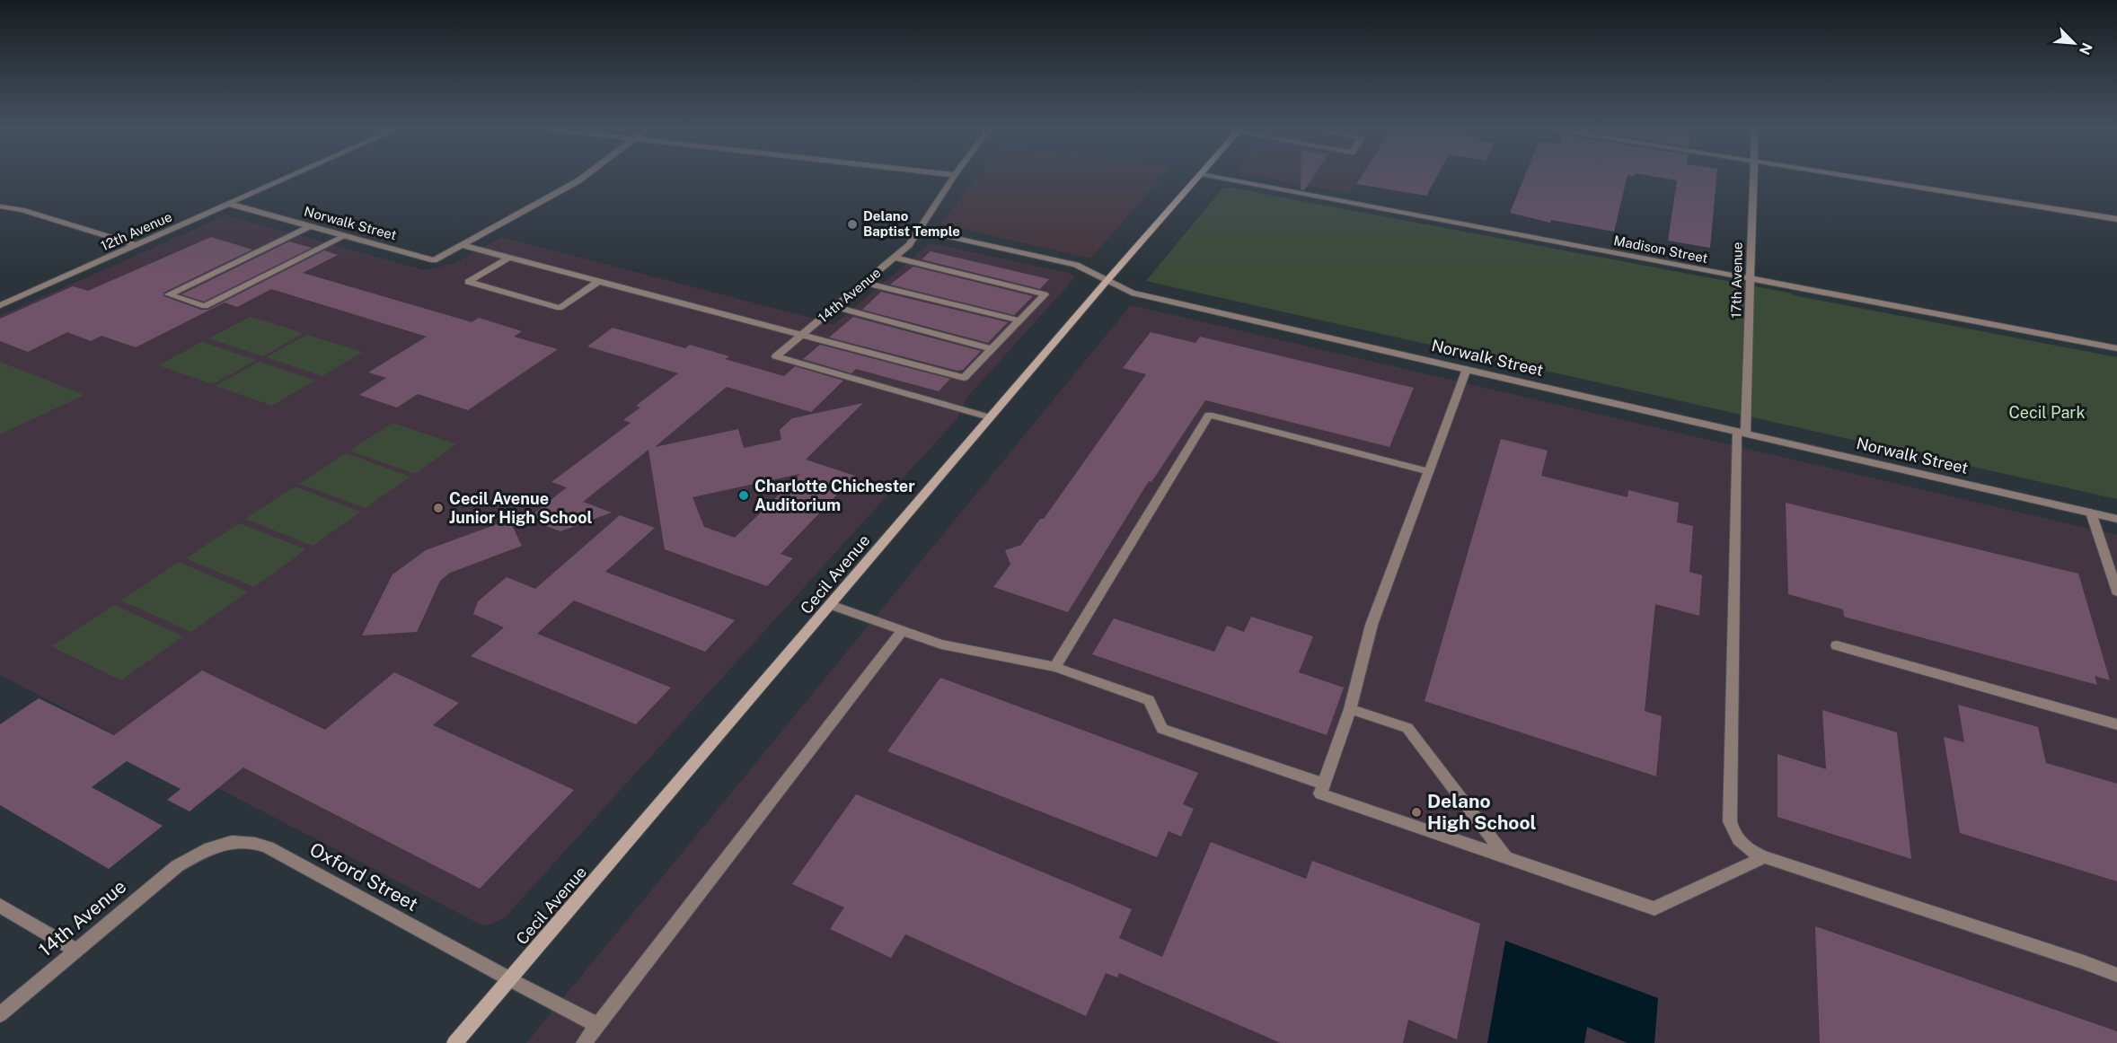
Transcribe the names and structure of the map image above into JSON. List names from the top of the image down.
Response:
{
  "streets": {
    "main road": ["Cecil Avenue"],
    "street": [
      "Norwalk Street",
      "12th Avenue",
      "Madison Street",
      "17th Avenue",
      "14th Avenue",
      "Oxford Street"
    ]
  },
  "crossings": [
    ["Norwalk Street", "12th Avenue"],
    ["Norwalk Street", "17th Avenue"],
    ["Norwalk Street", "14th Avenue"],
    ["Norwalk Street", "Cecil Avenue"],
    ["Madison Street", "17th Avenue"],
    ["14th Avenue", "Cecil Avenue"],
    ["14th Avenue", "Oxford Street"],
    ["Cecil Avenue", "Oxford Street"]
  ],
  "parks": ["Cecil Park"],
  "places": [
    "Delano Baptist Temple",
    "Charlotte Chichester Auditorium",
    "Cecil Avenue Junior High School",
    "Delano High School"
  ],
  "north": "bottom right"
}
